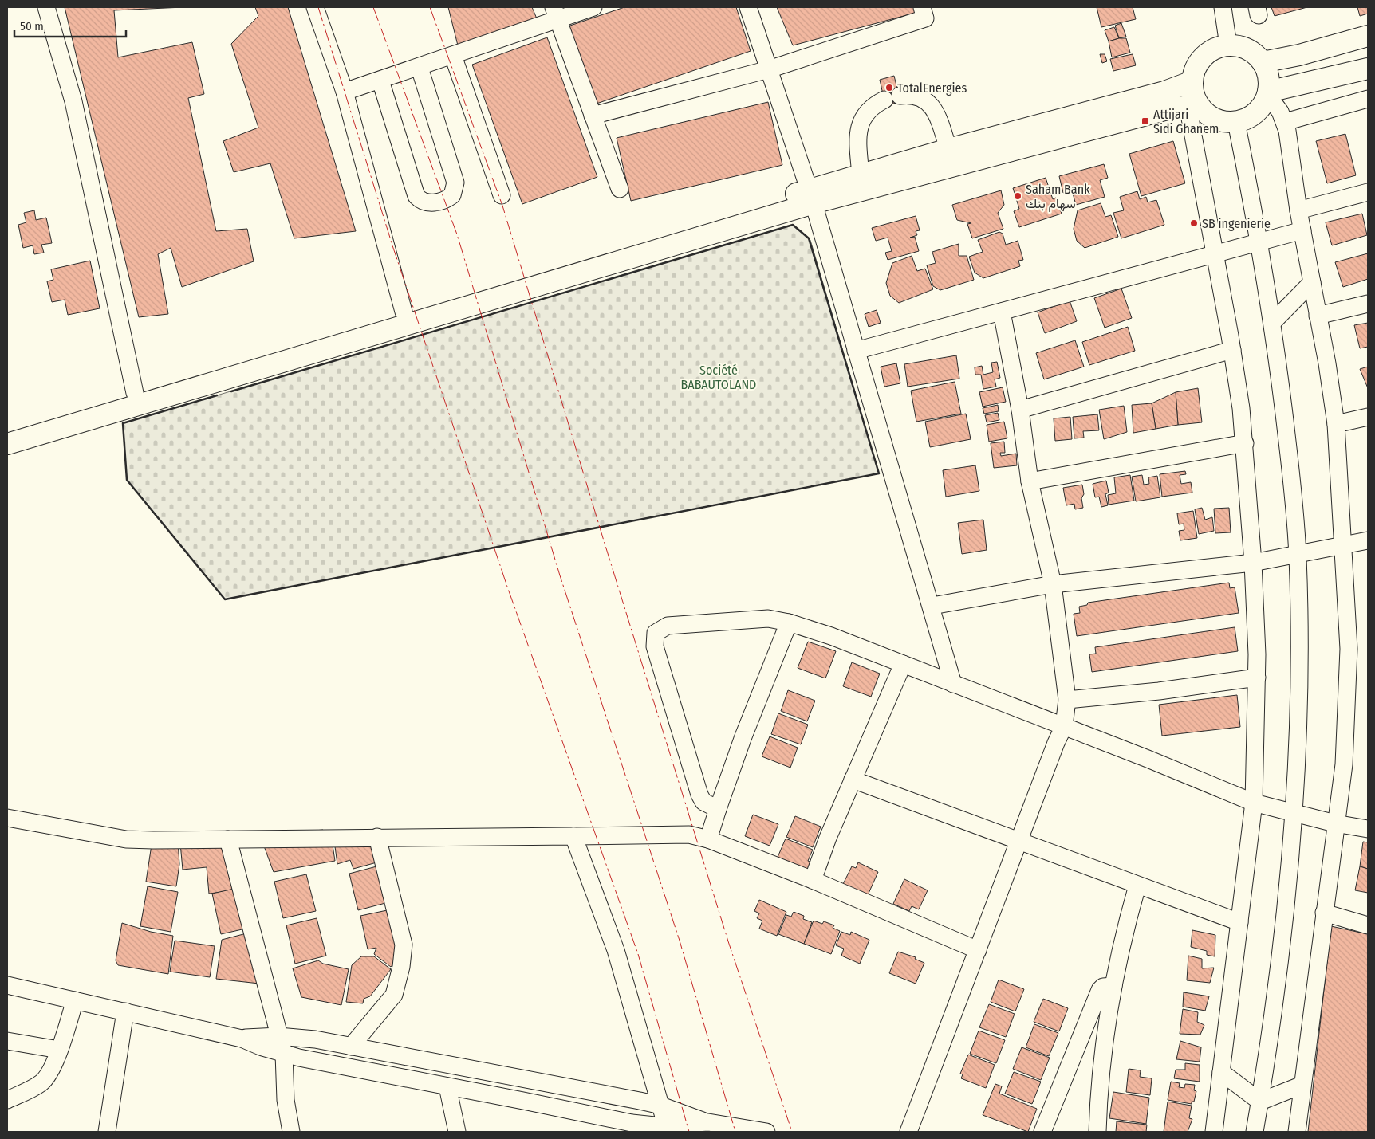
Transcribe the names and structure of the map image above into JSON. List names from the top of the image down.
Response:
{
  "parks": ["Société BABAUTOLAND"],
  "places": {
    "other": ["TotalEnergies", "Saham Bank سهام بنك", "SB ingenierie"],
    "transit": ["Attijari Sidi Ghanem"]
  },
  "scale_bar": "50 m"
}
